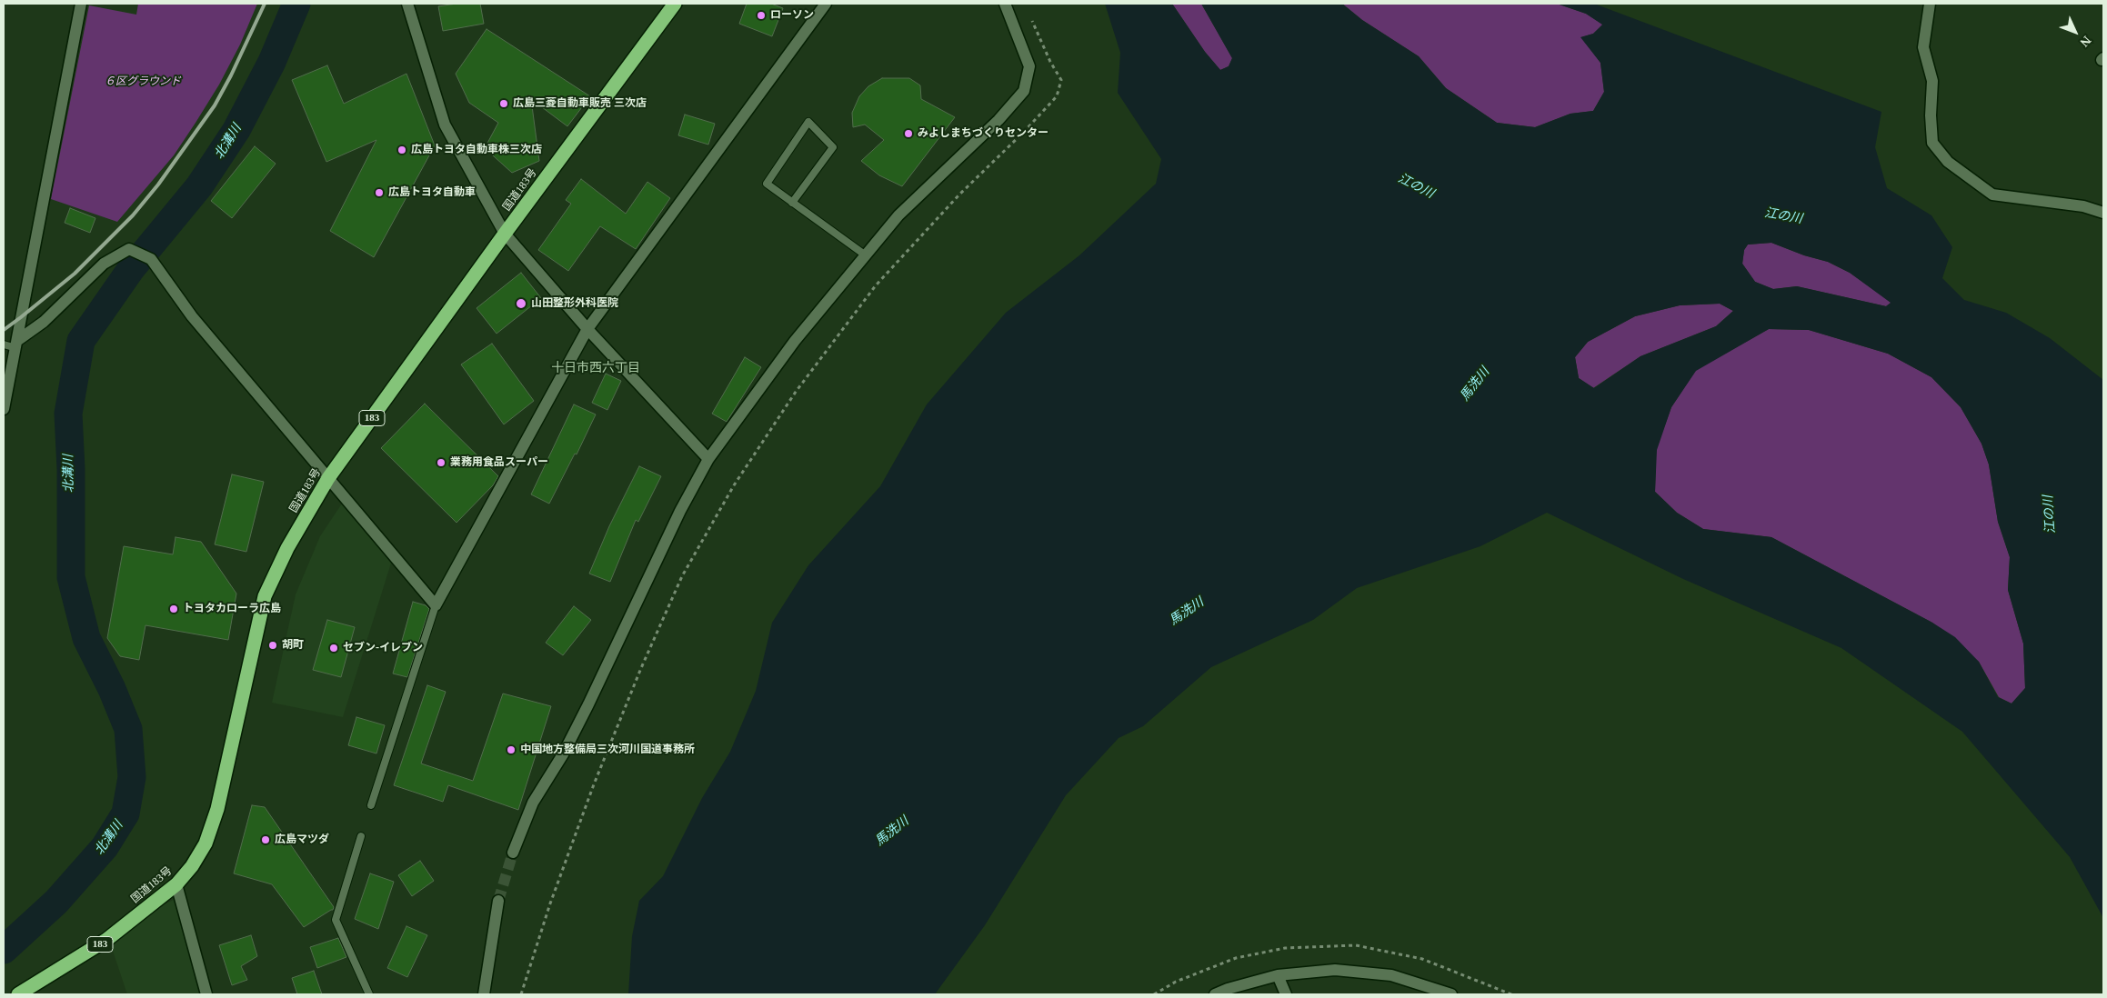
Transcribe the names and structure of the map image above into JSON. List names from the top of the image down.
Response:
{
  "streets": {
    "highway": ["国道183号", "183"]
  },
  "districts": ["十日市西六丁目"],
  "water": ["北溝川", "江の川", "馬洗川"],
  "parks": ["６区グラウンド"],
  "places": [
    "ローソン",
    "広島三菱自動車販売 三次店",
    "みよしまちづくりセンター",
    "広島トヨタ自動車株三次店",
    "広島トヨタ自動車",
    "山田整形外科医院",
    "業務用食品スーパー",
    "トヨタカローラ広島",
    "胡町",
    "セブン-イレブン",
    "中国地方整備局三次河川国道事務所",
    "広島マツダ"
  ],
  "north": "bottom right"
}
